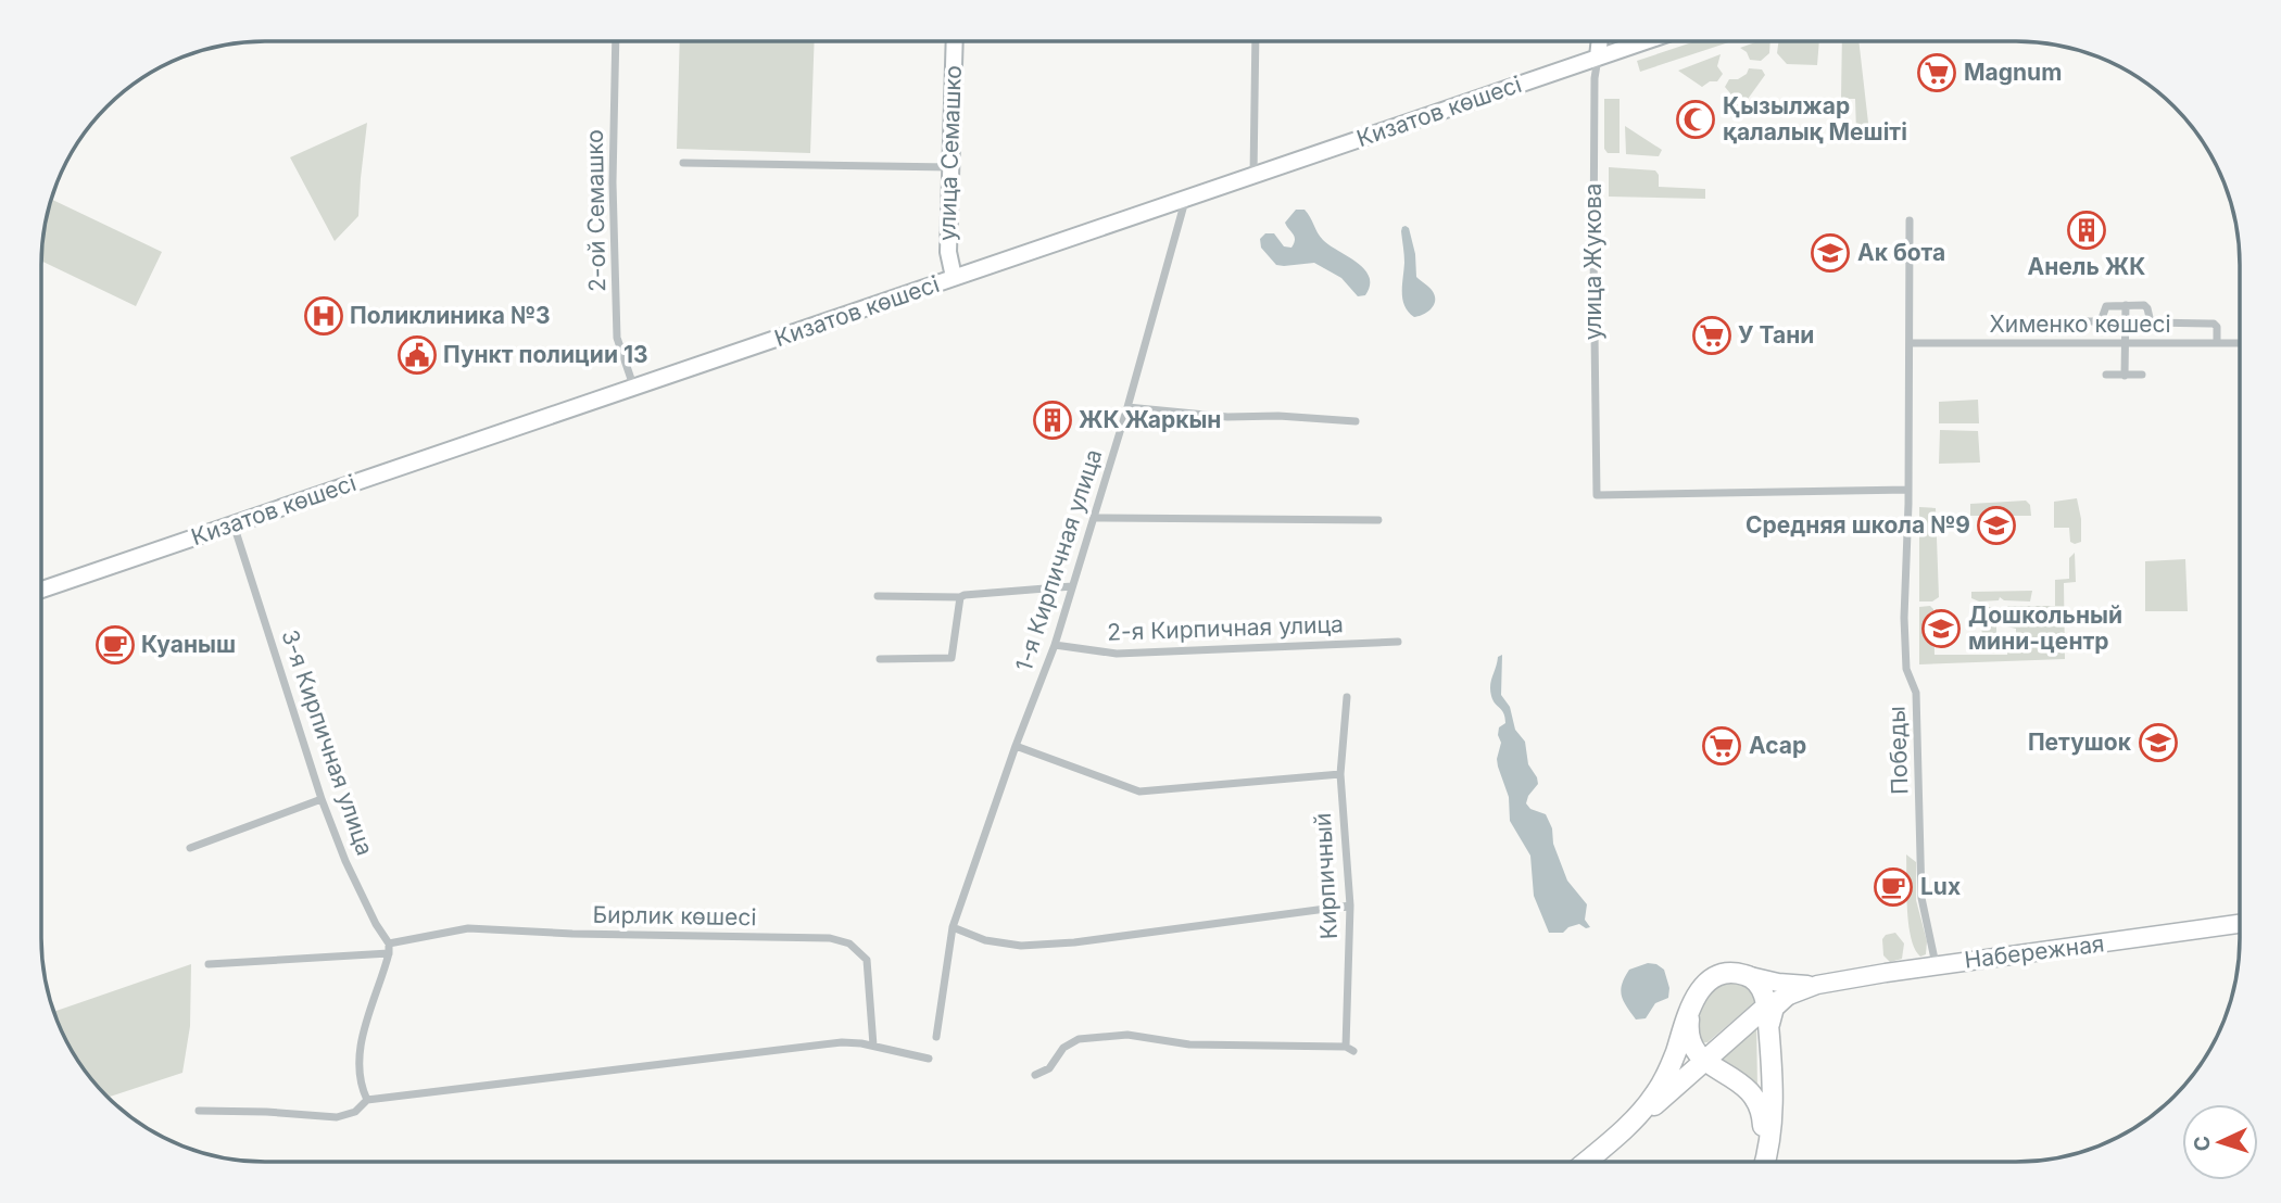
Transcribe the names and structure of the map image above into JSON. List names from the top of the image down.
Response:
{
  "streets": {
    "main road": [
      "Кизатов көшесі",
      "улица Семашко",
      "улица Жукова",
      "Набережная"
    ],
    "street": [
      "2-ой Семашко",
      "Хименко көшесі",
      "1-я Кирпичная улица",
      "2-я Кирпичная улица",
      "3-я Кирпичная улица",
      "Победы",
      "Кирпичный",
      "Бирлик көшесі"
    ]
  },
  "crossings": [
    ["Кизатов көшесі", "улица Семашко"],
    ["Кизатов көшесі", "2-ой Семашко"],
    ["Кизатов көшесі", "улица Жукова"],
    ["Кизатов көшесі", "1-я Кирпичная улица"],
    ["Кизатов көшесі", "3-я Кирпичная улица"],
    ["улица Жукова", "Победы"],
    ["Хименко көшесі", "Победы"],
    ["1-я Кирпичная улица", "2-я Кирпичная улица"],
    ["3-я Кирпичная улица", "Бирлик көшесі"],
    ["Победы", "Набережная"]
  ],
  "places": {
    "supermarket": ["Magnum", "У Тани", "Асар"],
    "mosque": ["Қызылжар қалалық Мешіті"],
    "building": ["Анель ЖК", "ЖК Жаркын"],
    "school or university": [
      "Ак бота",
      "Средняя школа №9",
      "Дошкольный мини-центр",
      "Петушок"
    ],
    "hospital": ["Поликлиника №3"],
    "public building": ["Пункт полиции 13"],
    "cafe": ["Куаныш", "Lux"]
  },
  "north": "left"
}
